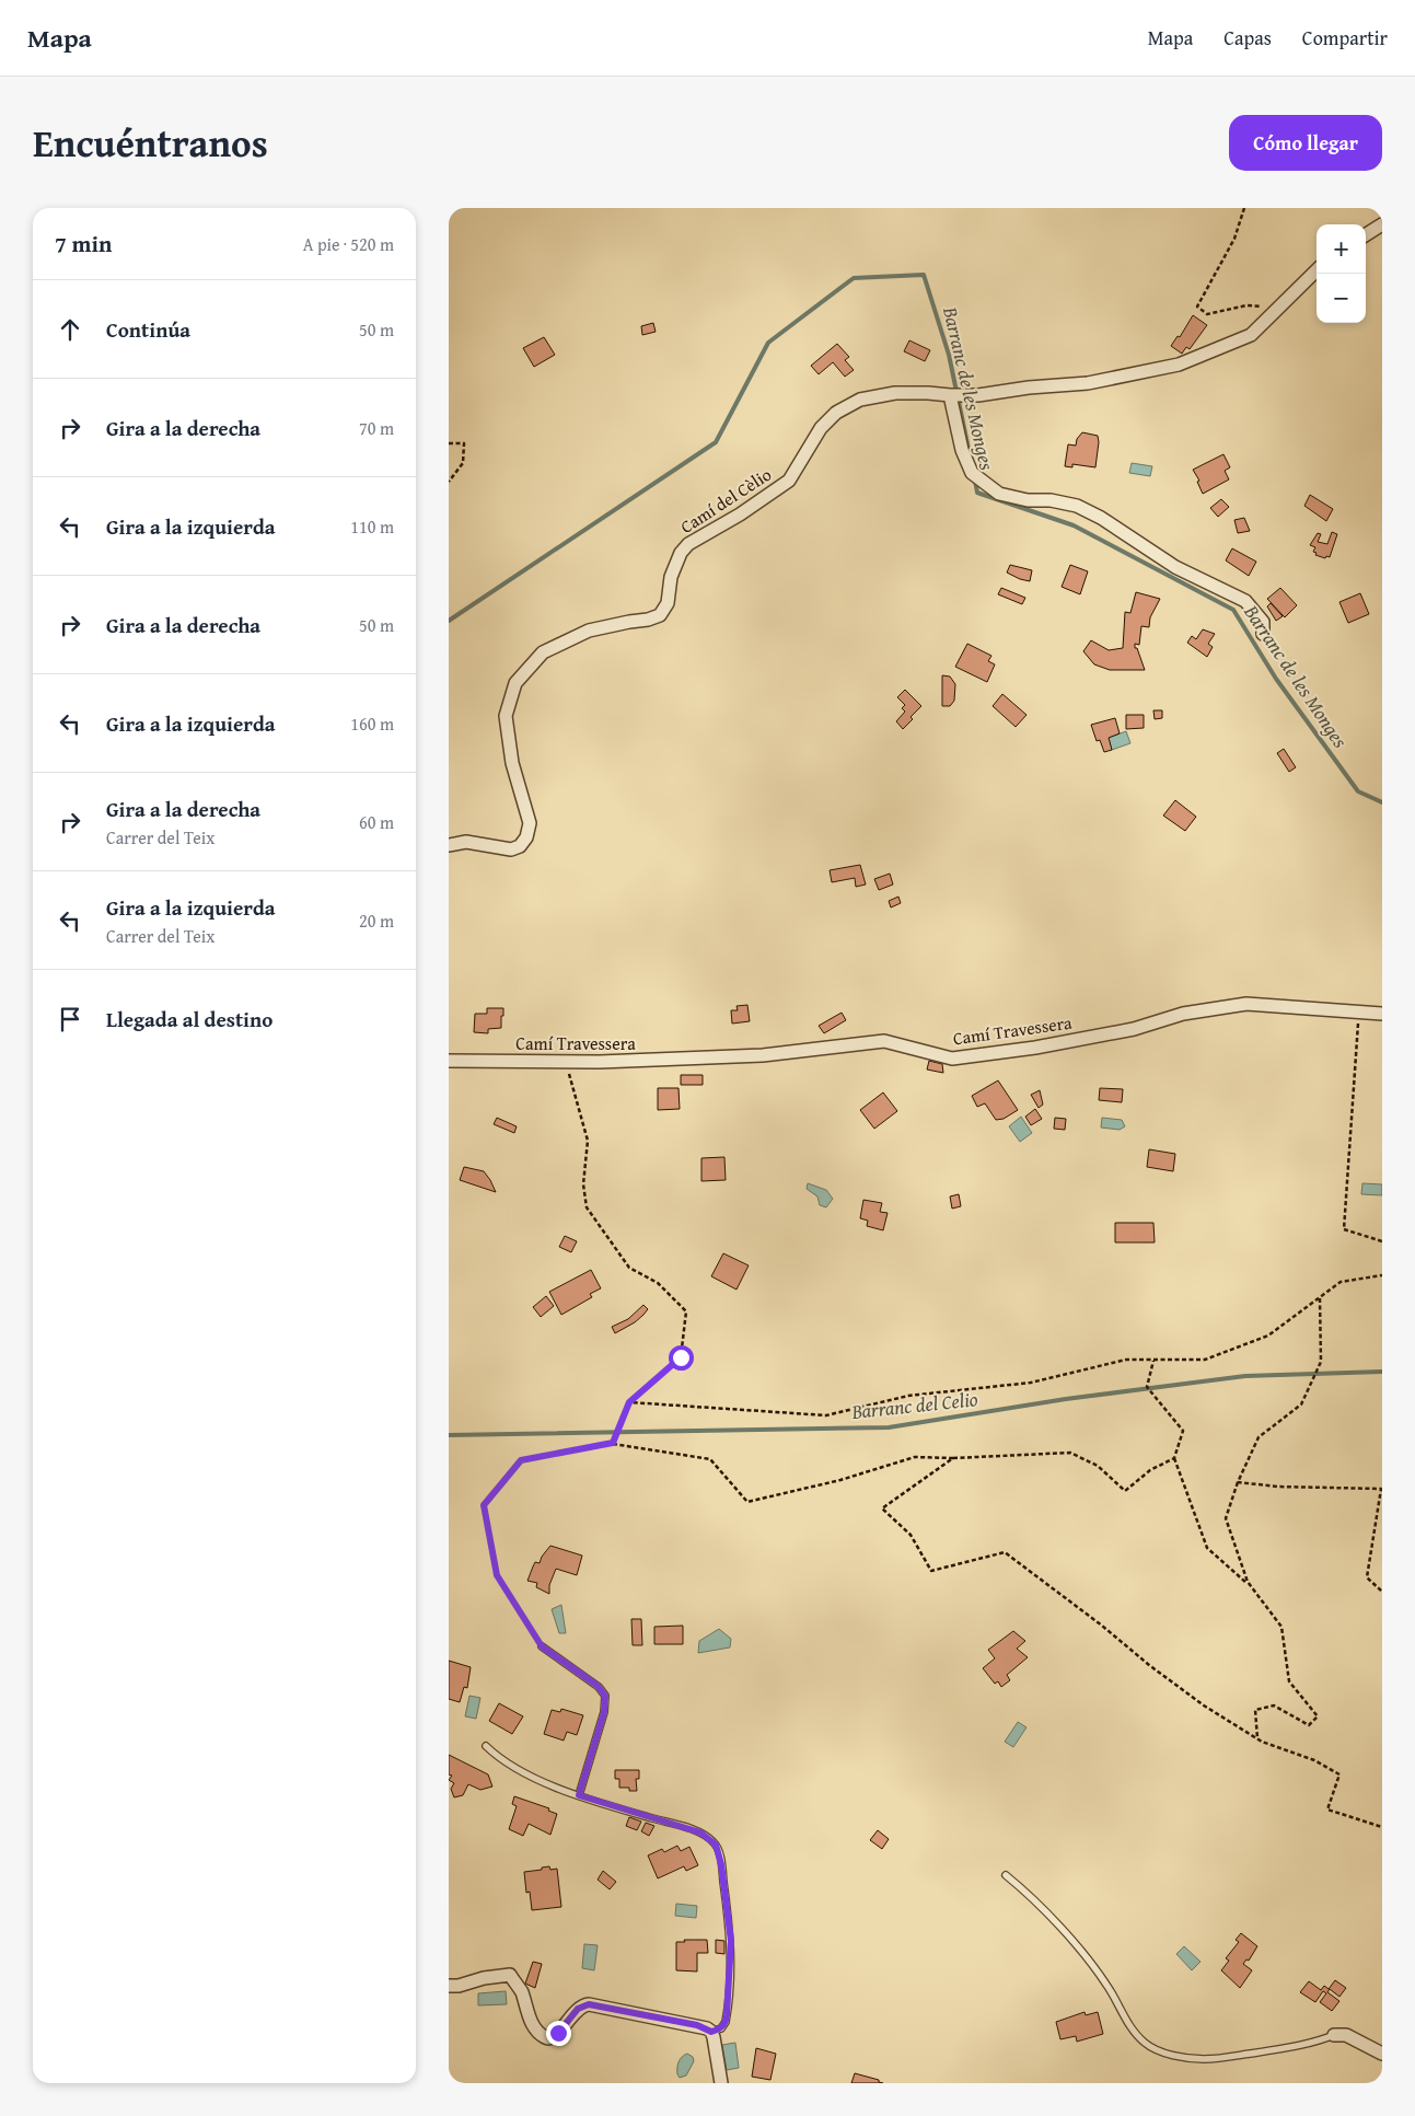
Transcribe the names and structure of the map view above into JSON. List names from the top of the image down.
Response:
{
  "streets": {
    "street": ["Camí del Cèlio", "Camí Travessera"]
  },
  "water": ["Barranc de les Monges", "Barranc del Celio"],
  "page": {
    "header": "Mapa",
    "nav": ["Mapa", "Capas", "Compartir"],
    "title": "Encuéntranos",
    "buttons": "Cómo llegar",
    "heading": ["7 min", "A pie · 520 m"],
    "map_buttons": ["+", "−"],
    "list": [
      ["Continúa", "50 m"],
      ["Gira a la derecha", "70 m"],
      ["Gira a la izquierda", "110 m"],
      ["Gira a la derecha", "50 m"],
      ["Gira a la izquierda", "160 m"],
      ["Gira a la derecha", "Carrer del Teix", "60 m"],
      ["Gira a la izquierda", "Carrer del Teix", "20 m"],
      "Llegada al destino"
    ]
  }
}
